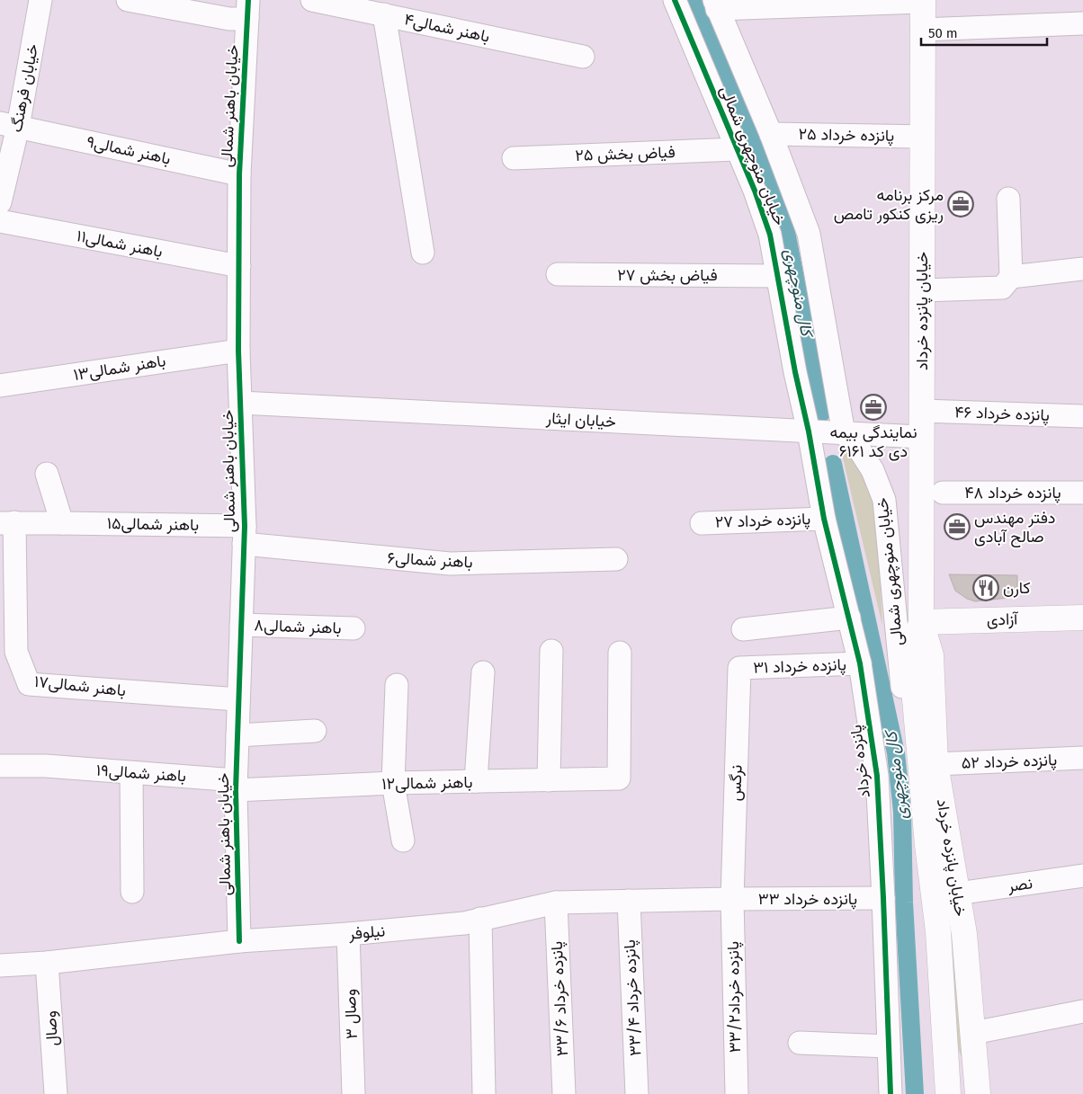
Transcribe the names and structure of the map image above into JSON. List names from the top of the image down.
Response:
{
  "streets": {
    "main road": ["خیابان پانزده خرداد", "آزادی"],
    "street": [
      "باهنر شمالی۴",
      "خیابان فرهنگ",
      "خیابان باهنر شمالی",
      "پانزده خرداد ۲۵",
      "باهنر شمالی۹",
      "فیاض بخش ۲۵",
      "خیابان منوچهری شمالی",
      "باهنر شمالی۱۱",
      "فیاض بخش ۲۷",
      "باهنر شمالی۱۳",
      "پانزده خرداد ۴۶",
      "خیابان ایثار",
      "پانزده خرداد ۴۸",
      "پانزده خرداد ۲۷",
      "باهنر شمالی۱۵",
      "باهنر شمالی۶",
      "باهنر شمالی۸",
      "پانزده خرداد ۳۱",
      "باهنر شمالی۱۷",
      "پانزده خرداد",
      "پانزده خرداد ۵۲",
      "باهنر شمالی۱۹",
      "باهنر شمالی۱۲",
      "نرگس",
      "نصر",
      "پانزده خرداد ۳۳",
      "نیلوفر",
      "پانزده خرداد۳۳/۲",
      "پانزده خرداد ۳۳/۴",
      "پانزده خرداد ۳۳/۶",
      "وصال ۳",
      "وصال"
    ]
  },
  "crossings": [
    ["خیابان فرهنگ", "باهنر شمالی۹"],
    ["خیابان باهنر شمالی", "باهنر شمالی۹"],
    ["خیابان باهنر شمالی", "باهنر شمالی۱۱"],
    ["خیابان باهنر شمالی", "باهنر شمالی۱۳"],
    ["خیابان باهنر شمالی", "خیابان ایثار"],
    ["خیابان باهنر شمالی", "باهنر شمالی۱۵"],
    ["خیابان باهنر شمالی", "باهنر شمالی۶"],
    ["خیابان باهنر شمالی", "باهنر شمالی۸"],
    ["خیابان باهنر شمالی", "باهنر شمالی۱۷"],
    ["خیابان باهنر شمالی", "باهنر شمالی۱۹"],
    ["خیابان باهنر شمالی", "باهنر شمالی۱۲"],
    ["خیابان باهنر شمالی", "نیلوفر"],
    ["پانزده خرداد ۲۵", "خیابان منوچهری شمالی"],
    ["پانزده خرداد ۲۵", "خیابان پانزده خرداد"],
    ["فیاض بخش ۲۵", "خیابان منوچهری شمالی"],
    ["خیابان منوچهری شمالی", "فیاض بخش ۲۷"],
    ["خیابان منوچهری شمالی", "خیابان پانزده خرداد"],
    ["خیابان منوچهری شمالی", "خیابان ایثار"],
    ["خیابان منوچهری شمالی", "پانزده خرداد"],
    ["خیابان پانزده خرداد", "پانزده خرداد ۴۶"],
    ["خیابان پانزده خرداد", "خیابان ایثار"],
    ["خیابان پانزده خرداد", "آزادی"],
    ["خیابان پانزده خرداد", "پانزده خرداد ۵۲"],
    ["خیابان پانزده خرداد", "نصر"],
    ["خیابان ایثار", "پانزده خرداد"],
    ["پانزده خرداد ۲۷", "پانزده خرداد"],
    ["باهنر شمالی۱۵", "باهنر شمالی۶"],
    ["باهنر شمالی۱۵", "باهنر شمالی۱۷"],
    ["پانزده خرداد ۳۱", "پانزده خرداد"],
    ["پانزده خرداد ۳۱", "نرگس"],
    ["پانزده خرداد", "پانزده خرداد ۳۳"],
    ["باهنر شمالی۱۹", "باهنر شمالی۱۲"],
    ["نرگس", "پانزده خرداد ۳۳"],
    ["نرگس", "نیلوفر"],
    ["نرگس", "پانزده خرداد۳۳/۲"],
    ["پانزده خرداد ۳۳", "نیلوفر"],
    ["پانزده خرداد ۳۳", "پانزده خرداد۳۳/۲"],
    ["نیلوفر", "پانزده خرداد۳۳/۲"],
    ["نیلوفر", "پانزده خرداد ۳۳/۴"],
    ["نیلوفر", "پانزده خرداد ۳۳/۶"],
    ["نیلوفر", "وصال ۳"],
    ["نیلوفر", "وصال"]
  ],
  "water": ["کال منوچهری"],
  "places": {
    "office": ["مرکز برنامه ریزی کنکور تامص", "نمایندگی بیمه دی کد ۶۱۶۱", "دفتر مهندس صالح آبادی"],
    "restaurant": ["کارن"]
  },
  "scale_bar": "50 m"
}
